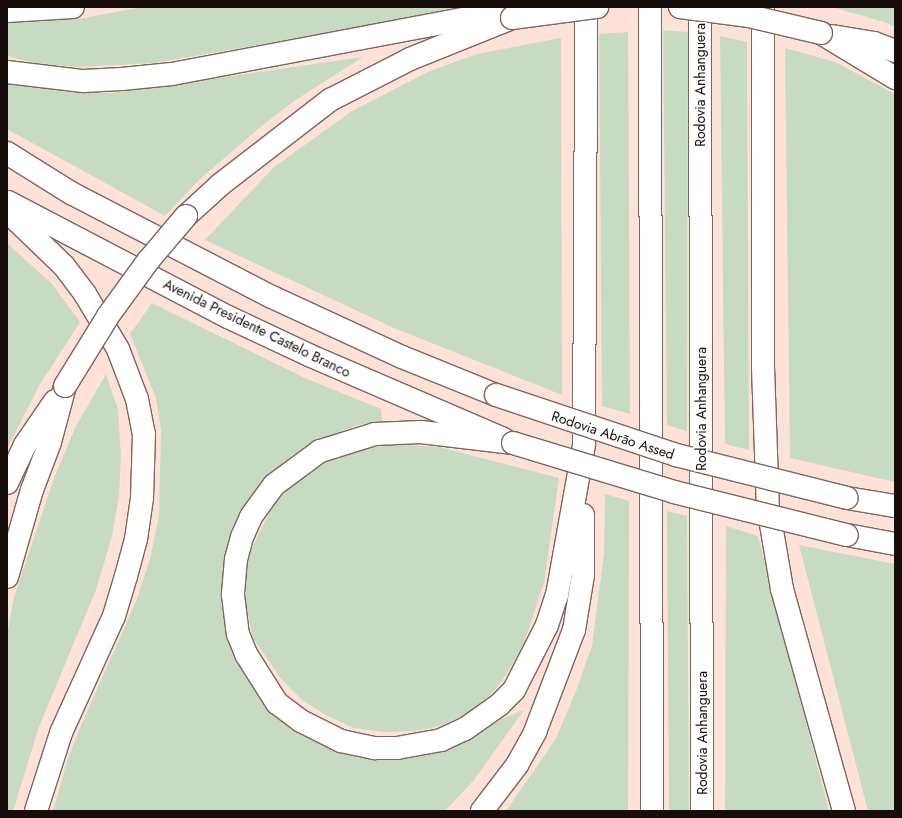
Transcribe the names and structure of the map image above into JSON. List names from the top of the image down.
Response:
{
  "streets": {
    "main road": ["Rodovia Anhanguera", "Avenida Presidente Castelo Branco", "Rodovia Abrão Assed"]
  }
}
